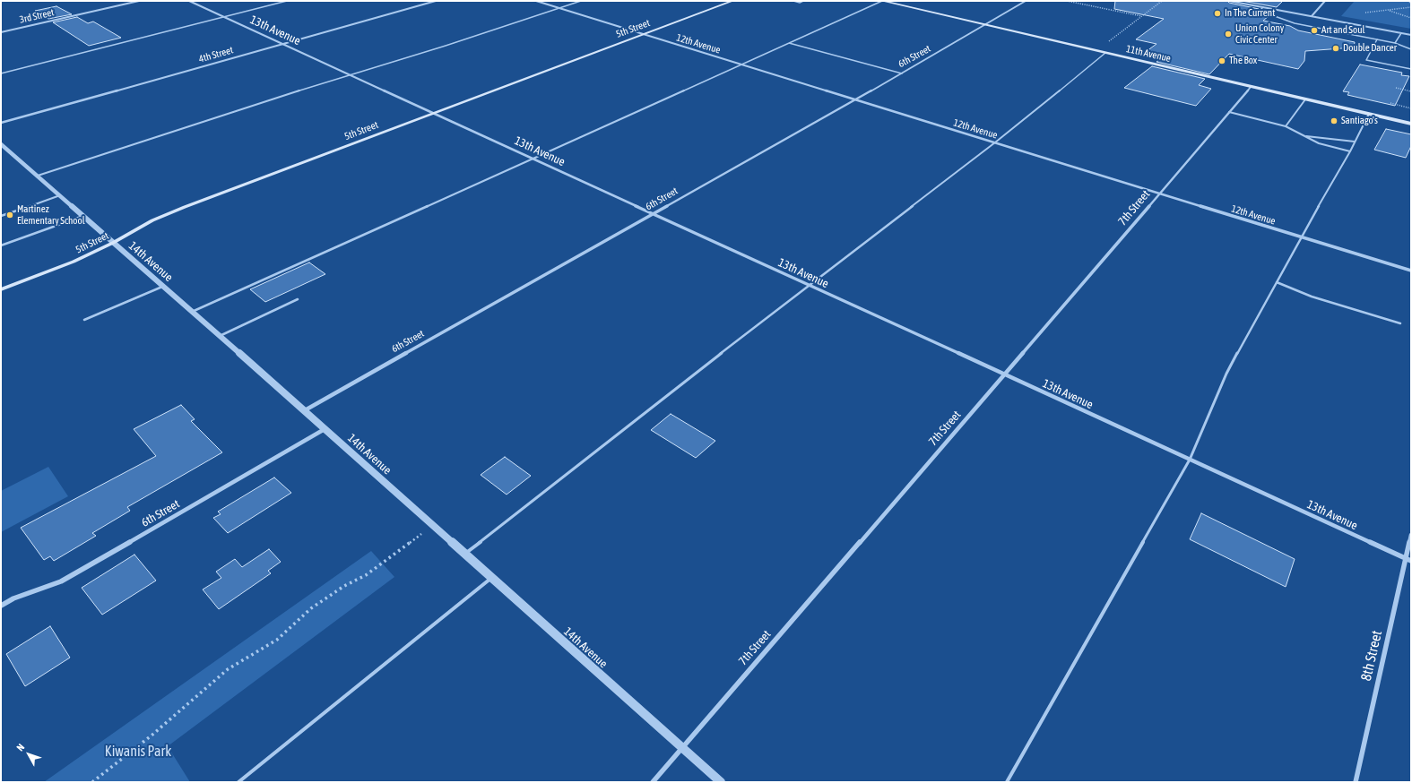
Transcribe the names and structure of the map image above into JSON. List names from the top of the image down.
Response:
{
  "streets": {
    "main road": ["5th Street", "11th Avenue"],
    "street": [
      "3rd Street",
      "13th Avenue",
      "12th Avenue",
      "4th Street",
      "6th Street",
      "7th Street",
      "14th Avenue",
      "8th Street"
    ]
  },
  "crossings": [
    ["5th Street", "13th Avenue"],
    ["5th Street", "12th Avenue"],
    ["5th Street", "14th Avenue"],
    ["13th Avenue", "4th Street"],
    ["13th Avenue", "6th Street"],
    ["13th Avenue", "7th Street"],
    ["13th Avenue", "8th Street"],
    ["12th Avenue", "6th Street"],
    ["12th Avenue", "7th Street"],
    ["11th Avenue", "6th Street"],
    ["11th Avenue", "7th Street"],
    ["6th Street", "14th Avenue"],
    ["7th Street", "14th Avenue"]
  ],
  "parks": ["Kiwanis Park"],
  "places": [
    "In The Current",
    "Art and Soul",
    "Union Colony Civic Center",
    "Double Dancer",
    "The Box",
    "Santiago's",
    "Martinez Elementary School"
  ],
  "north": "top left"
}
